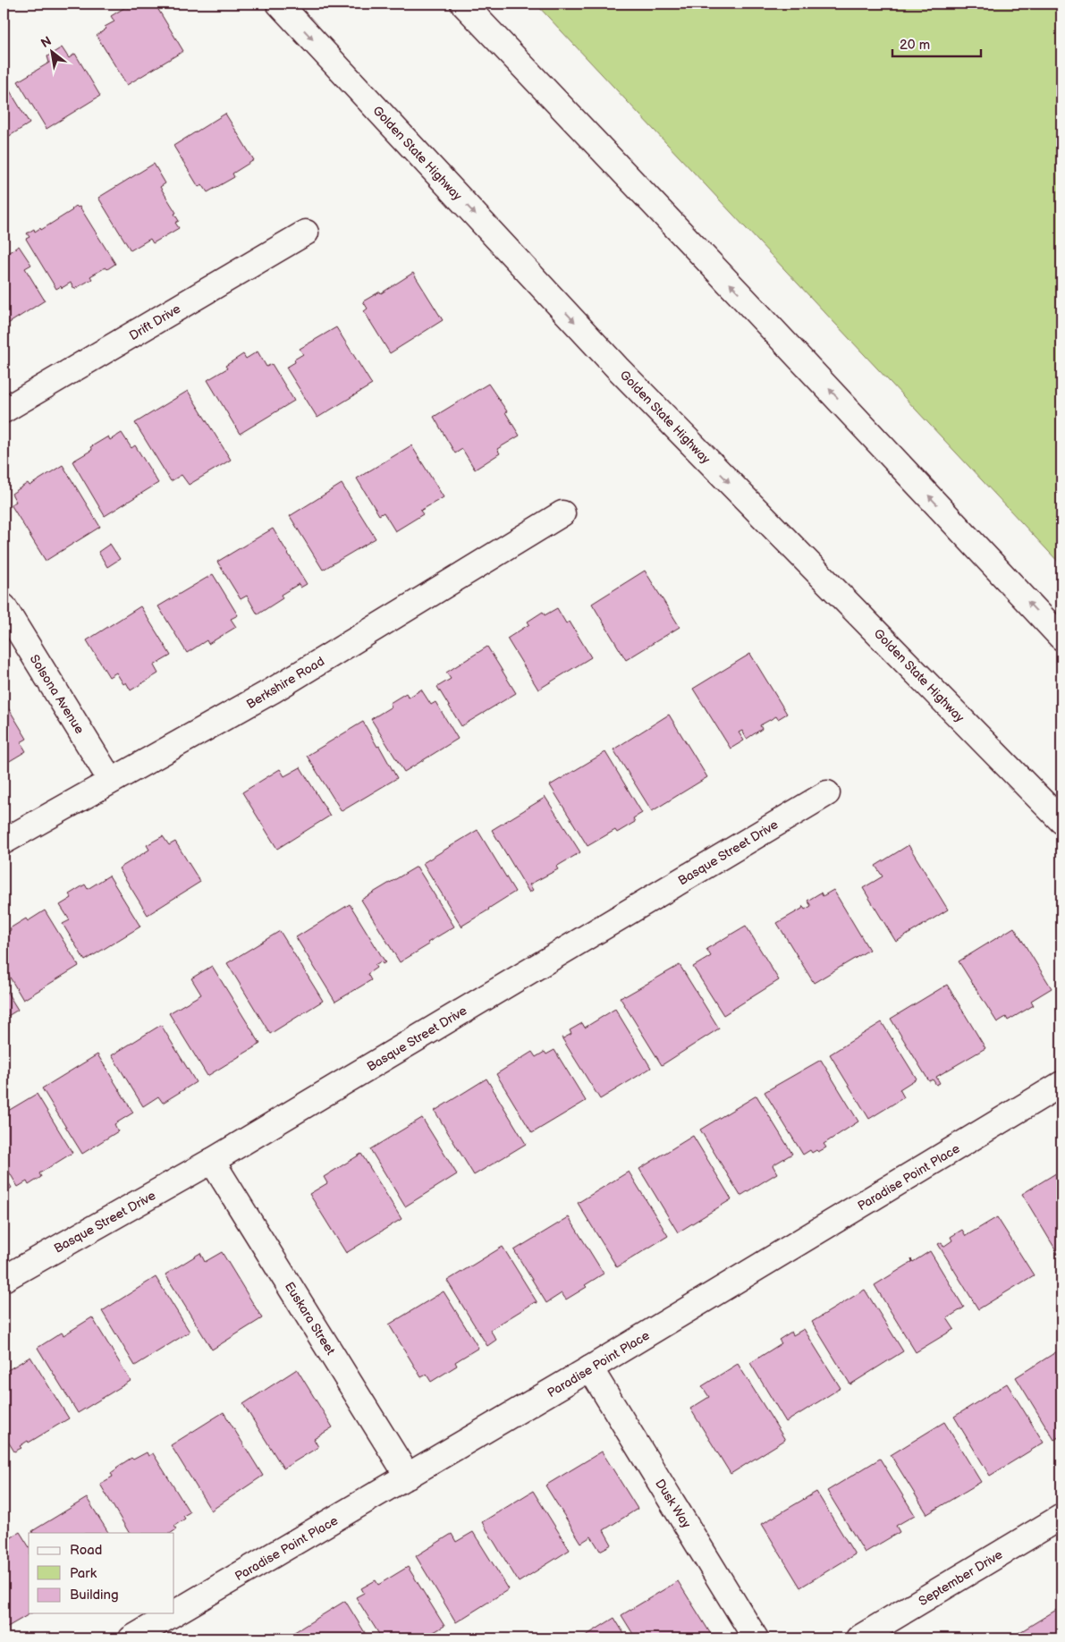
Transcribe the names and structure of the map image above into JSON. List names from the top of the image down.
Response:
{
  "streets": {
    "main road": [
      "Golden State Highway",
      "Drift Drive",
      "Berkshire Road",
      "Solsona Avenue",
      "Basque Street Drive",
      "Paradise Point Place",
      "Euskara Street",
      "Dusk Way",
      "September Drive"
    ]
  },
  "crossings": [
    ["Berkshire Road", "Solsona Avenue"],
    ["Basque Street Drive", "Euskara Street"],
    ["Paradise Point Place", "Euskara Street"],
    ["Paradise Point Place", "Dusk Way"]
  ],
  "legend": ["Road", "Park", "Building"],
  "scale_bar": "20 m",
  "north": "top left"
}
